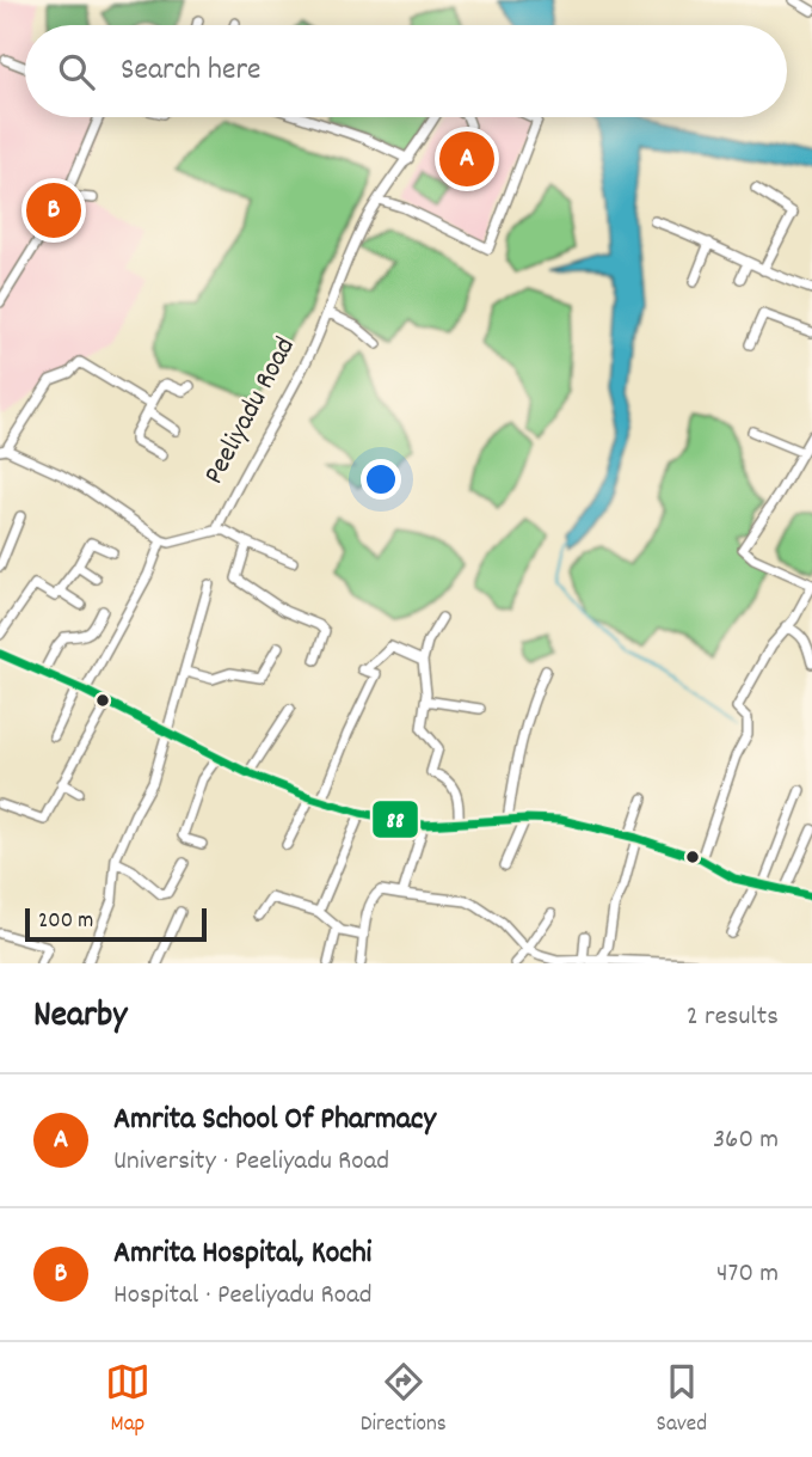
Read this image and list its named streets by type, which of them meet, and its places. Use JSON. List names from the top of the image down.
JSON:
{
  "streets": {
    "street": ["Peeliyadu Road"]
  },
  "lines": ["transit line 88"],
  "scale_bar": "200 m",
  "page": {
    "search": "Search here",
    "pins": ["A", "B"],
    "scale": "200 m",
    "heading": ["Nearby", "2 results"],
    "list": [
      {
        "mark": "A",
        "name": "Amrita School Of Pharmacy",
        "note": "University · Peeliyadu Road",
        "value": "360 m"
      },
      {
        "mark": "B",
        "name": "Amrita Hospital, Kochi",
        "note": "Hospital · Peeliyadu Road",
        "value": "470 m"
      }
    ],
    "nav": ["Map", "Directions", "Saved"]
  }
}
